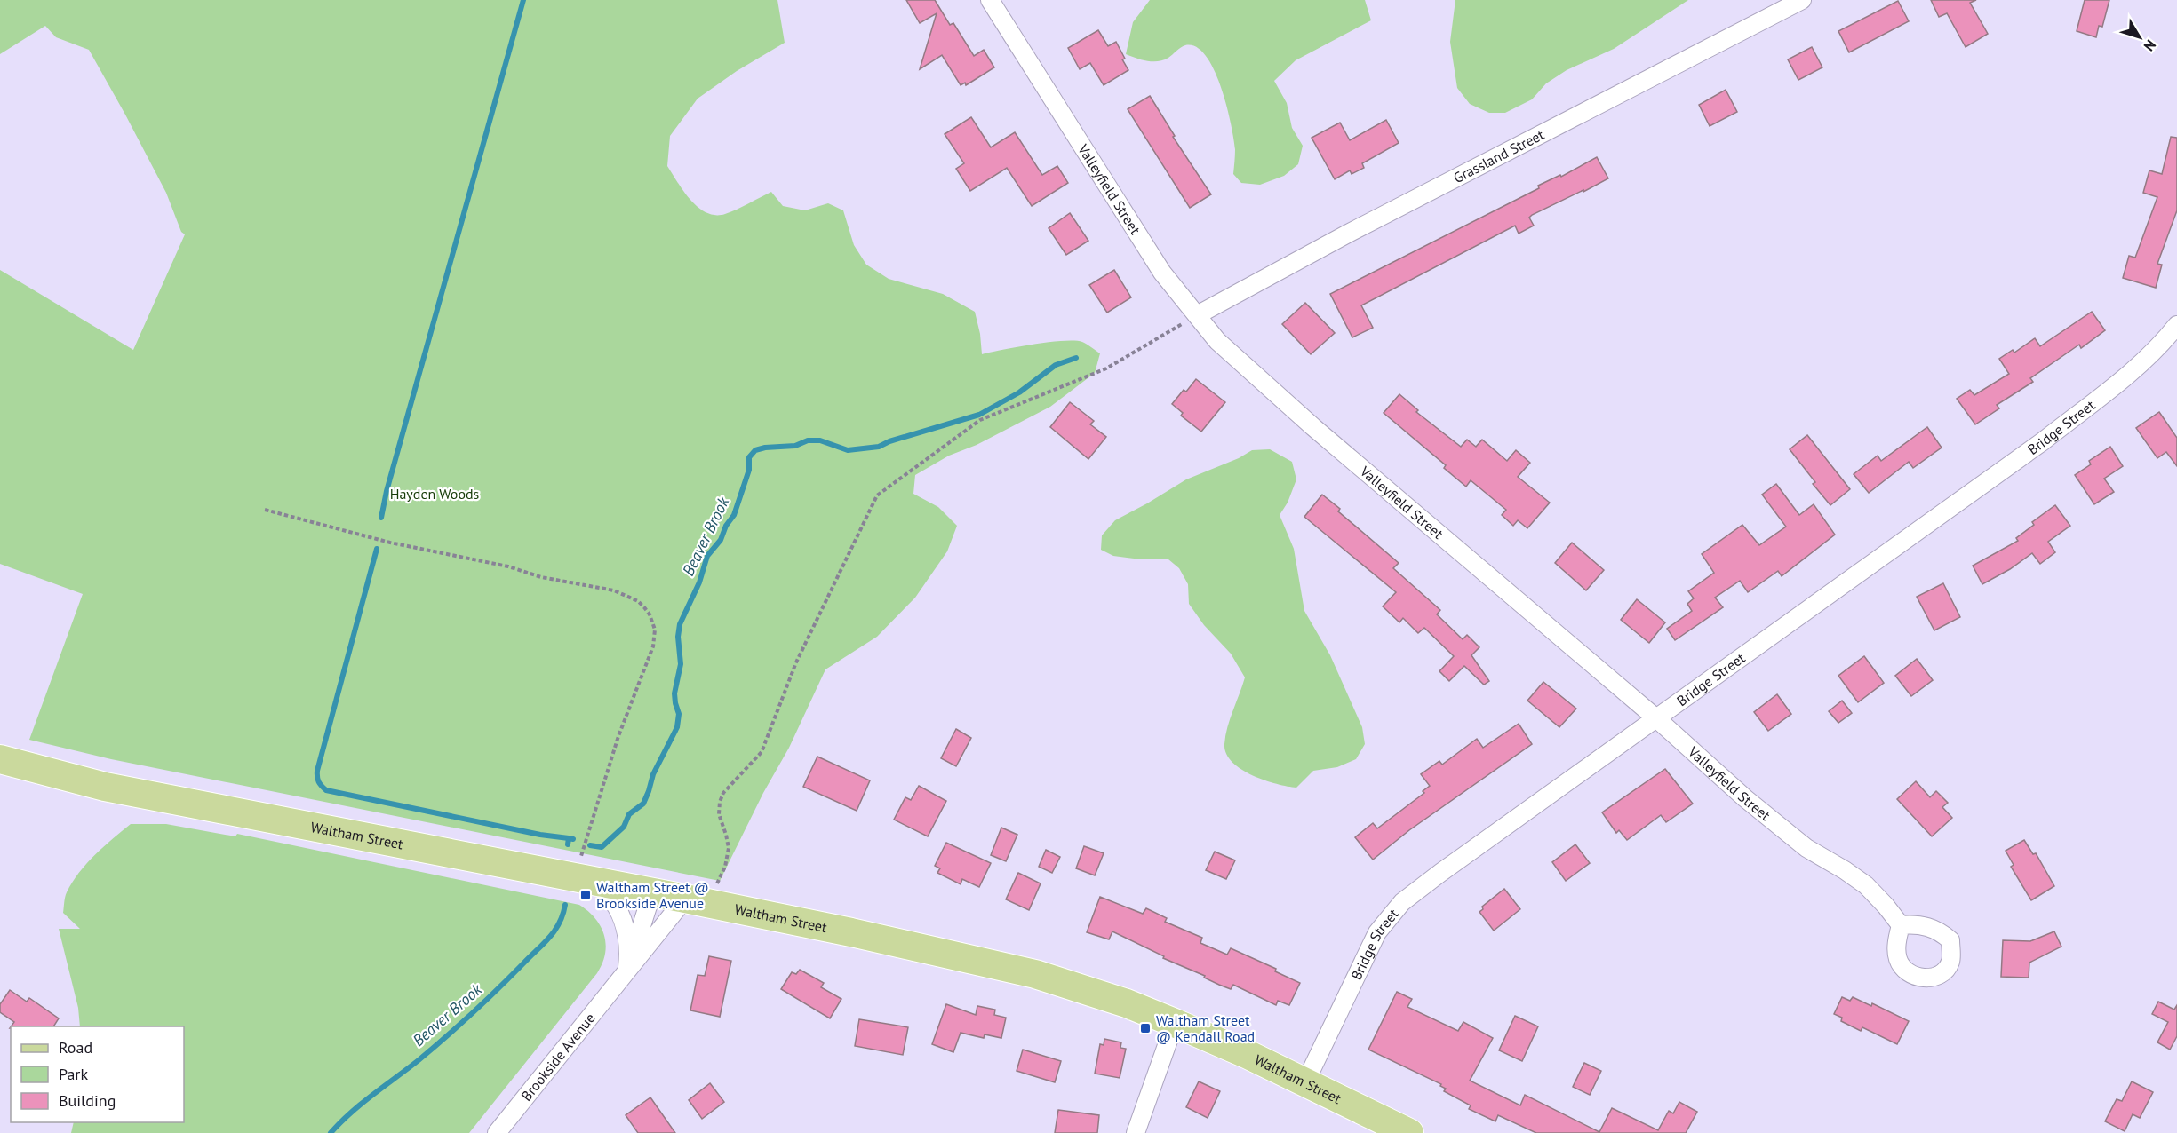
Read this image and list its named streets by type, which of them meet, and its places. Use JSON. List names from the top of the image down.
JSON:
{
  "streets": {
    "main road": ["Waltham Street"],
    "street": [
      "Grassland Street",
      "Valleyfield Street",
      "Bridge Street",
      "Brookside Avenue"
    ]
  },
  "crossings": [
    ["Grassland Street", "Valleyfield Street"],
    ["Valleyfield Street", "Bridge Street"],
    ["Bridge Street", "Waltham Street"],
    ["Waltham Street", "Brookside Avenue"]
  ],
  "water": ["Beaver Brook"],
  "parks": ["Hayden Woods"],
  "places": {
    "transit": ["Waltham Street @ Brookside Avenue", "Waltham Street @ Kendall Road"]
  },
  "legend": ["Road", "Park", "Building"],
  "north": "bottom right"
}
